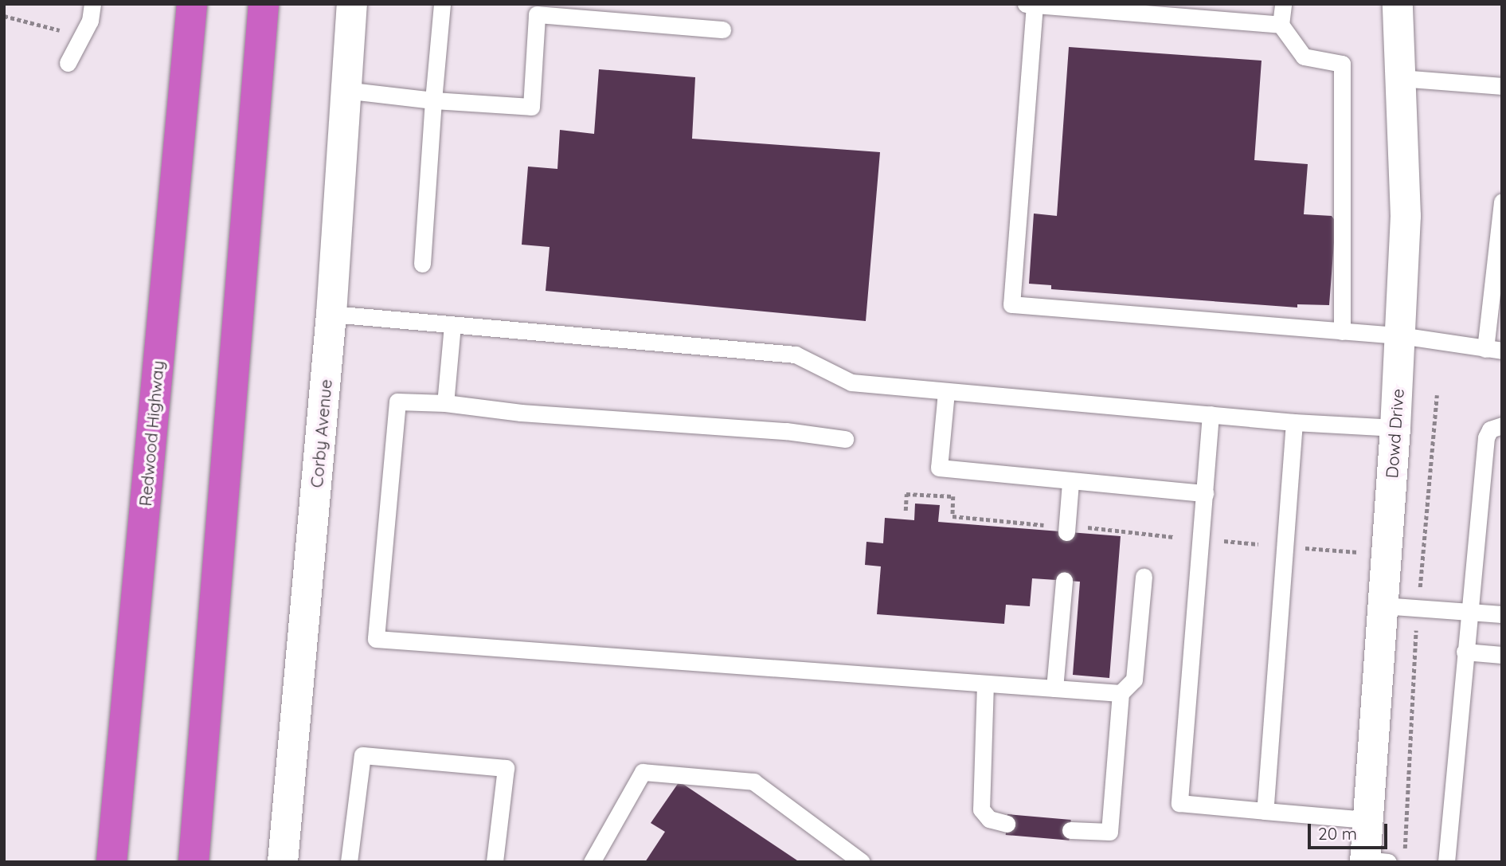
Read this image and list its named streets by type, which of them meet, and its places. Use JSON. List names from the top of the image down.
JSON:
{
  "streets": {
    "highway": ["Redwood Highway"],
    "street": ["Corby Avenue", "Dowd Drive"]
  },
  "scale_bar": "20 m"
}
